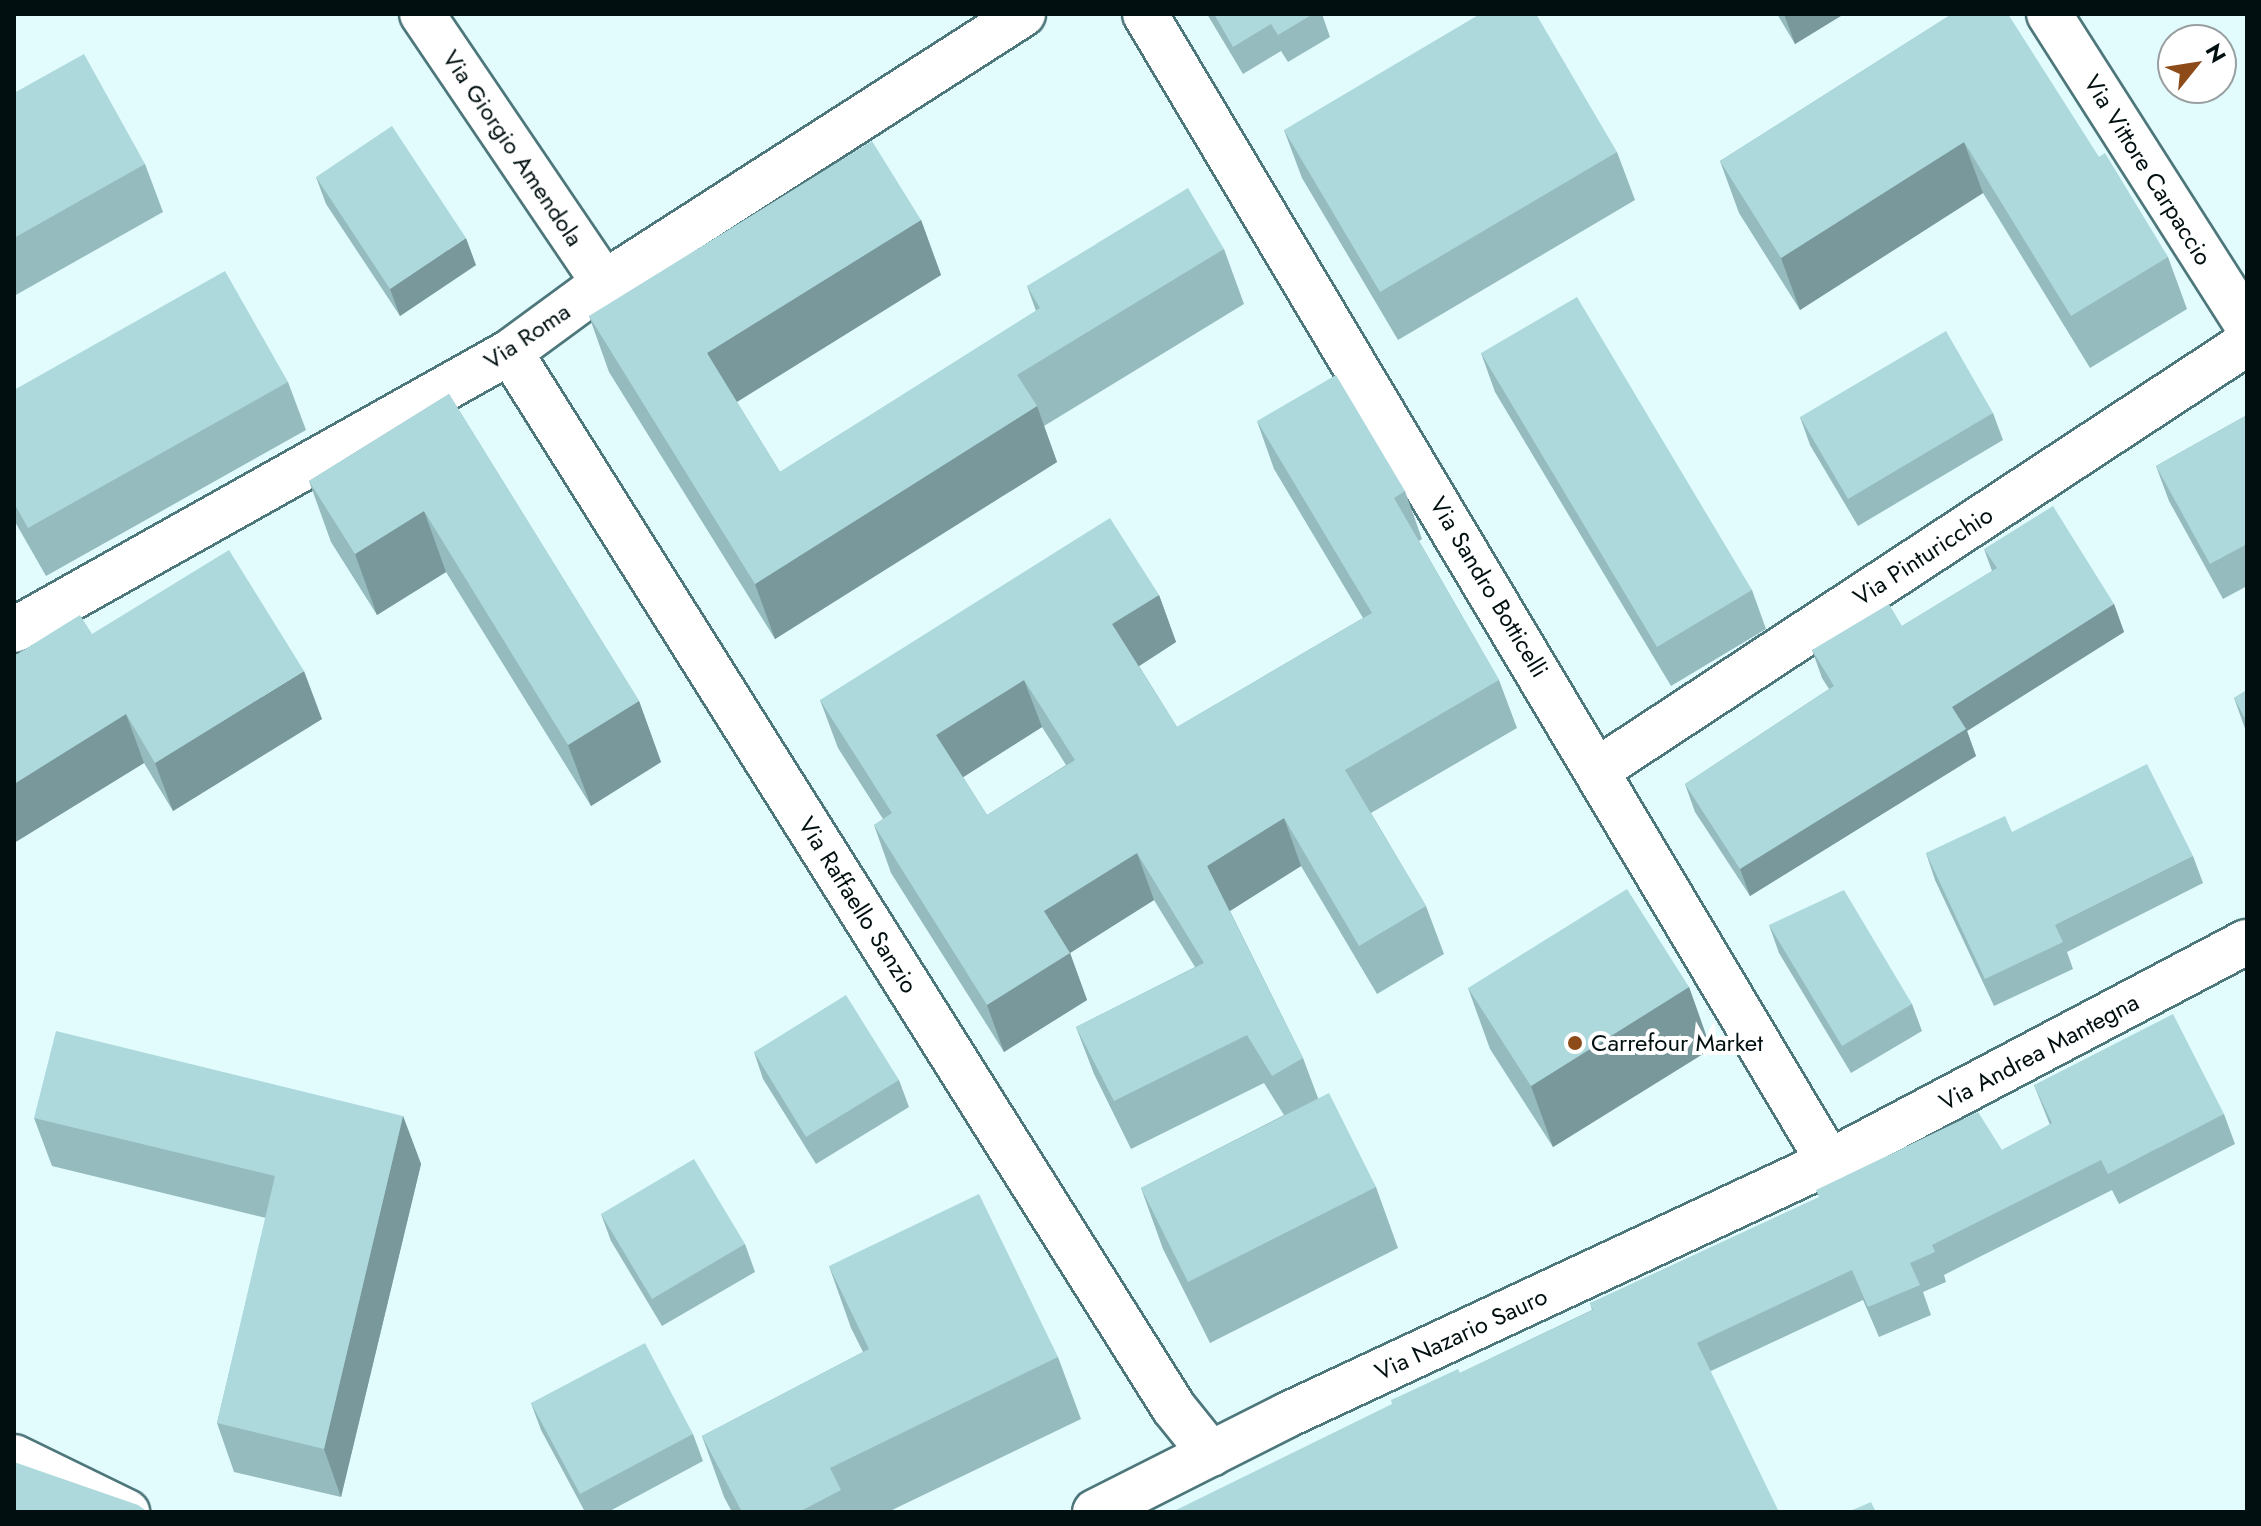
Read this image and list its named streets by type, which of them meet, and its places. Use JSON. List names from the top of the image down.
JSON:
{
  "streets": {
    "street": [
      "Via Giorgio Amendola",
      "Via Vittore Carpaccio",
      "Via Roma",
      "Via Pinturicchio",
      "Via Sandro Botticelli",
      "Via Raffaello Sanzio",
      "Via Andrea Mantegna",
      "Via Nazario Sauro"
    ]
  },
  "crossings": [
    ["Via Giorgio Amendola", "Via Roma"],
    ["Via Roma", "Via Raffaello Sanzio"],
    ["Via Pinturicchio", "Via Sandro Botticelli"],
    ["Via Sandro Botticelli", "Via Andrea Mantegna"],
    ["Via Sandro Botticelli", "Via Nazario Sauro"],
    ["Via Raffaello Sanzio", "Via Nazario Sauro"],
    ["Via Andrea Mantegna", "Via Nazario Sauro"]
  ],
  "places": ["Carrefour Market"],
  "north": "top right"
}
